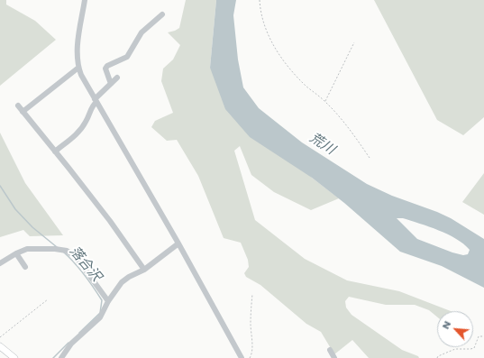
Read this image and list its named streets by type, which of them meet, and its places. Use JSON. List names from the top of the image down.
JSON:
{
  "water": ["荒川", "落合沢"],
  "north": "top left"
}
